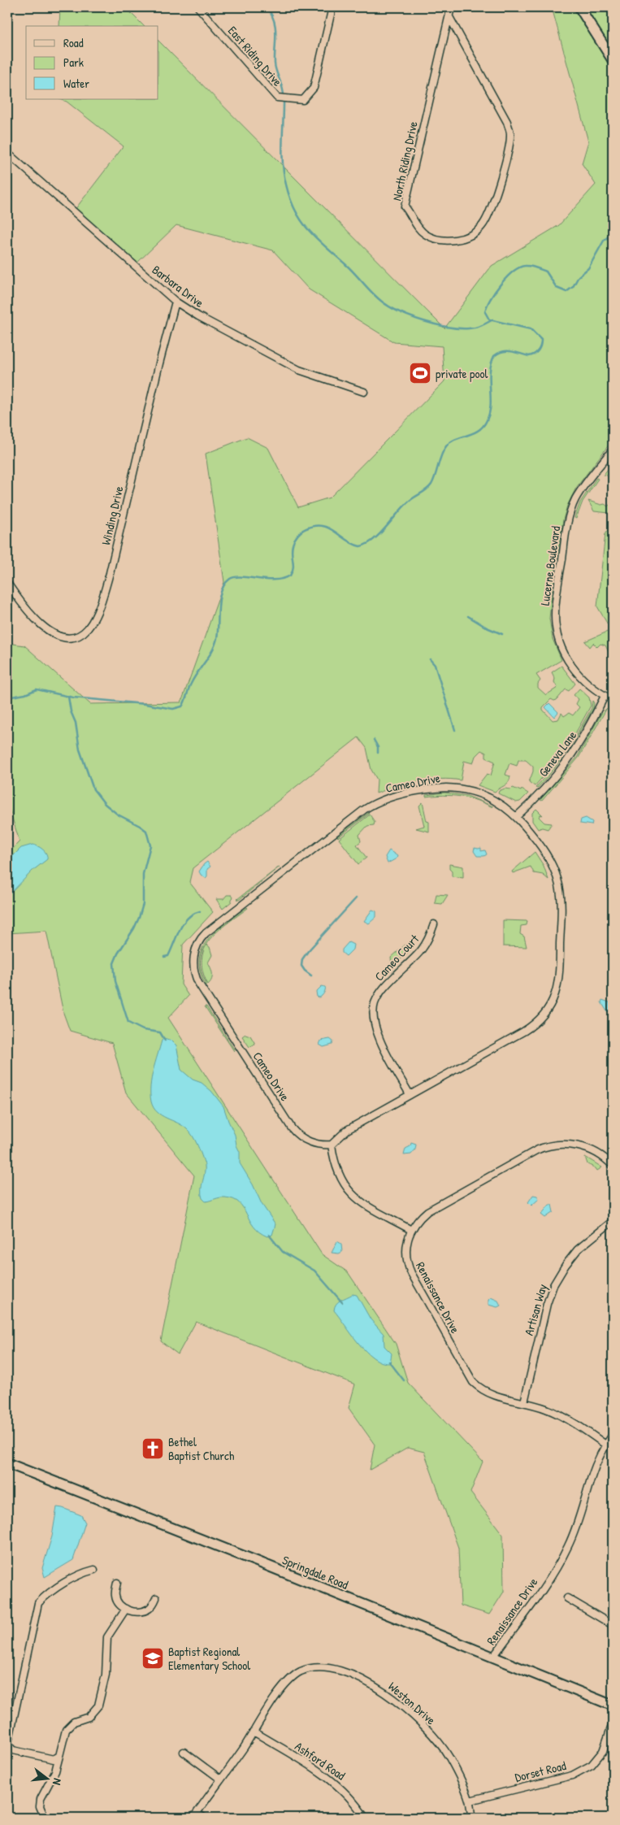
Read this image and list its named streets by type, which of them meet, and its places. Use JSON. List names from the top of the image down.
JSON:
{
  "streets": {
    "main road": ["Springdale Road"],
    "street": [
      "East Riding Drive",
      "North Riding Drive",
      "Barbara Drive",
      "Winding Drive",
      "Lucerne Boulevard",
      "Geneva Lane",
      "Cameo Drive",
      "Cameo Court",
      "Renaissance Drive",
      "Artisan Way",
      "Weston Drive",
      "Ashford Road",
      "Dorset Road"
    ]
  },
  "crossings": [
    ["Barbara Drive", "Winding Drive"],
    ["Lucerne Boulevard", "Geneva Lane"],
    ["Geneva Lane", "Cameo Drive"],
    ["Cameo Drive", "Cameo Court"],
    ["Renaissance Drive", "Artisan Way"],
    ["Renaissance Drive", "Springdale Road"],
    ["Weston Drive", "Ashford Road"],
    ["Weston Drive", "Dorset Road"]
  ],
  "places": {
    "sports": ["private pool"],
    "church": ["Bethel Baptist Church"],
    "school or university": ["Baptist Regional Elementary School"]
  },
  "legend": ["Road", "Park", "Water"],
  "north": "right"
}
